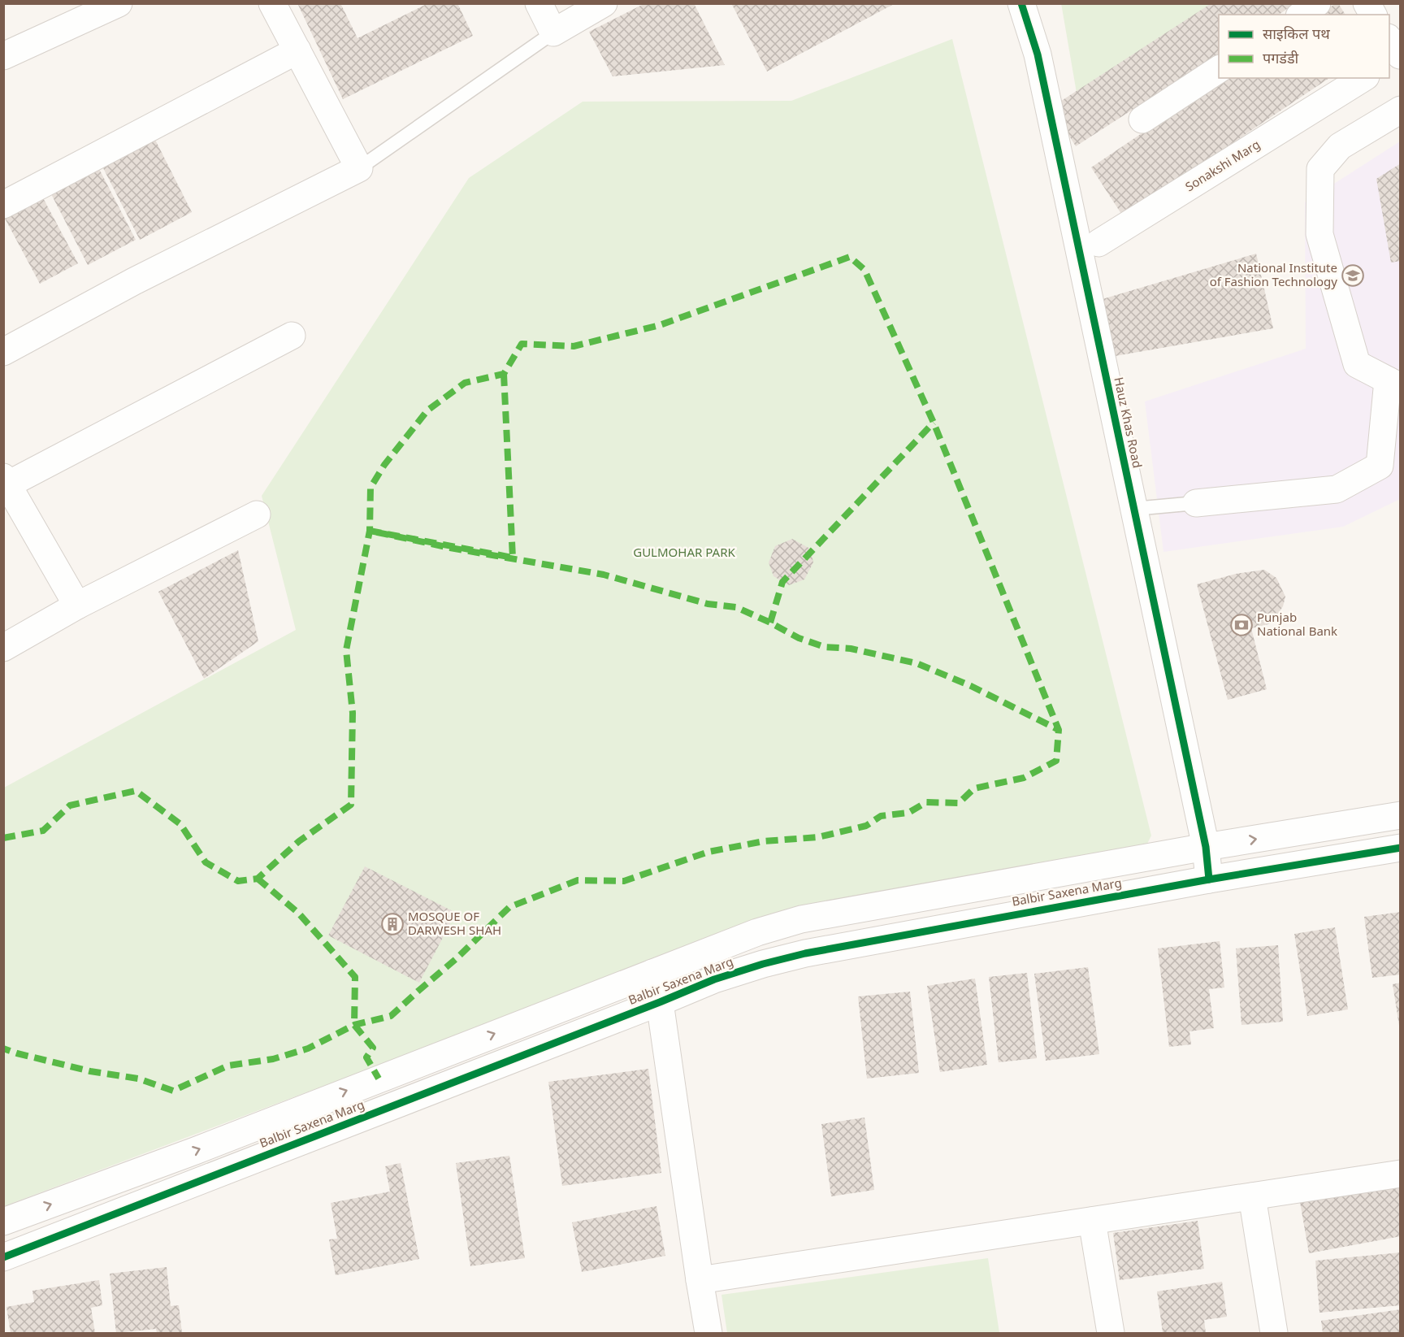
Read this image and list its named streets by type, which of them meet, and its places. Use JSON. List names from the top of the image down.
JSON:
{
  "streets": {
    "street": ["Sonakshi Marg", "Hauz Khas Road", "Balbir Saxena Marg"]
  },
  "crossings": [
    ["Sonakshi Marg", "Hauz Khas Road"],
    ["Hauz Khas Road", "Balbir Saxena Marg"]
  ],
  "parks": ["GULMOHAR PARK"],
  "places": {
    "school or university": ["National Institute of Fashion Technology"],
    "bank": ["Punjab National Bank"],
    "building": ["MOSQUE OF DARWESH SHAH"]
  },
  "legend": ["साइकिल पथ", "पगडंडी"]
}
